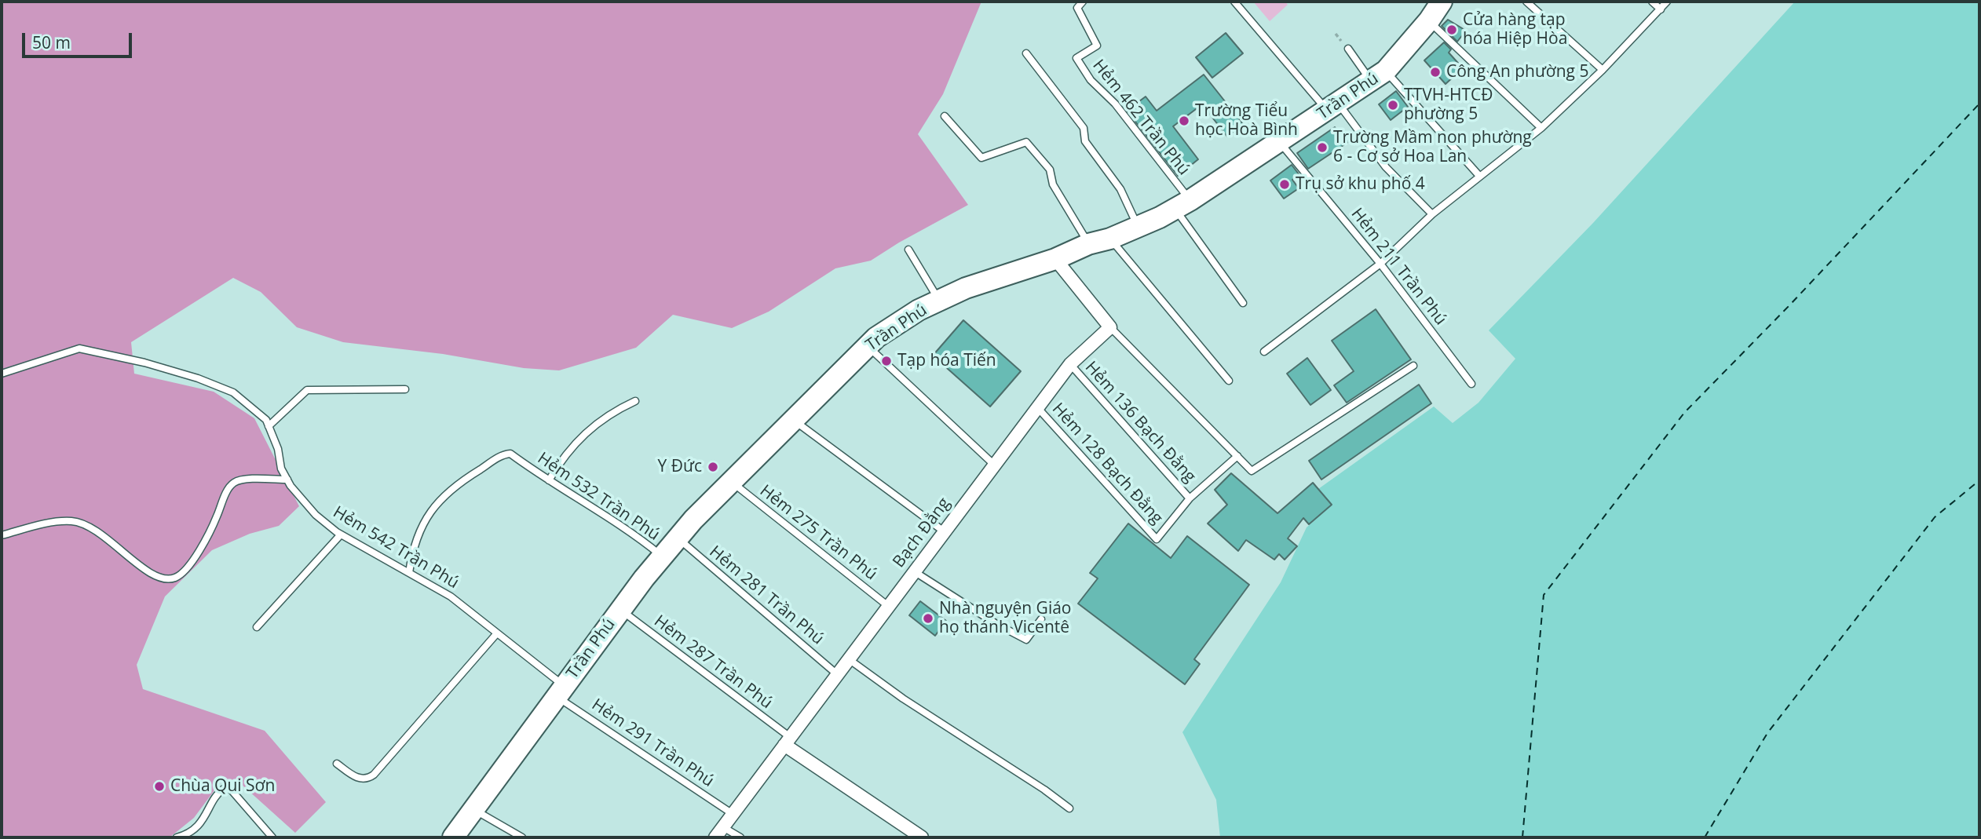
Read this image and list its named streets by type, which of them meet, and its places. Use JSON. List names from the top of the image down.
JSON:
{
  "streets": {
    "main road": ["Trần Phú"],
    "street": ["Bạch Đằng"],
    "lane": [
      "Hẻm 462 Trần Phú",
      "Hẻm 211 Trần Phú",
      "Hẻm 136 Bạch Đằng",
      "Hẻm 128 Bạch Đằng",
      "Hẻm 532 Trần Phú",
      "Hẻm 275 Trần Phú",
      "Hẻm 542 Trần Phú",
      "Hẻm 281 Trần Phú",
      "Hẻm 287 Trần Phú",
      "Hẻm 291 Trần Phú"
    ]
  },
  "crossings": [
    ["Trần Phú", "Hẻm 462 Trần Phú"],
    ["Trần Phú", "Hẻm 211 Trần Phú"],
    ["Trần Phú", "Hẻm 532 Trần Phú"],
    ["Trần Phú", "Hẻm 275 Trần Phú"],
    ["Trần Phú", "Hẻm 542 Trần Phú"],
    ["Trần Phú", "Hẻm 281 Trần Phú"],
    ["Trần Phú", "Hẻm 287 Trần Phú"],
    ["Trần Phú", "Hẻm 291 Trần Phú"],
    ["Hẻm 136 Bạch Đằng", "Hẻm 128 Bạch Đằng"],
    ["Hẻm 136 Bạch Đằng", "Bạch Đằng"],
    ["Hẻm 128 Bạch Đằng", "Bạch Đằng"],
    ["Hẻm 532 Trần Phú", "Hẻm 542 Trần Phú"],
    ["Hẻm 275 Trần Phú", "Bạch Đằng"],
    ["Bạch Đằng", "Hẻm 281 Trần Phú"],
    ["Bạch Đằng", "Hẻm 287 Trần Phú"],
    ["Bạch Đằng", "Hẻm 291 Trần Phú"],
    ["Hẻm 542 Trần Phú", "Hẻm 291 Trần Phú"]
  ],
  "places": [
    "Cửa hàng tạp hóa Hiệp Hòa",
    "Công An phường 5",
    "TTVH-HTCĐ phường 5",
    "Trường Tiểu học Hoà Bình",
    "Trường Mầm non phường 6 - Cơ sở Hoa Lan",
    "Trụ sở khu phố 4",
    "Tạp hóa Tiến",
    "Y Đức",
    "Nhà nguyện Giáo họ thánh Vicentê",
    "Chùa Qui Sơn"
  ],
  "scale_bar": "50 m"
}
